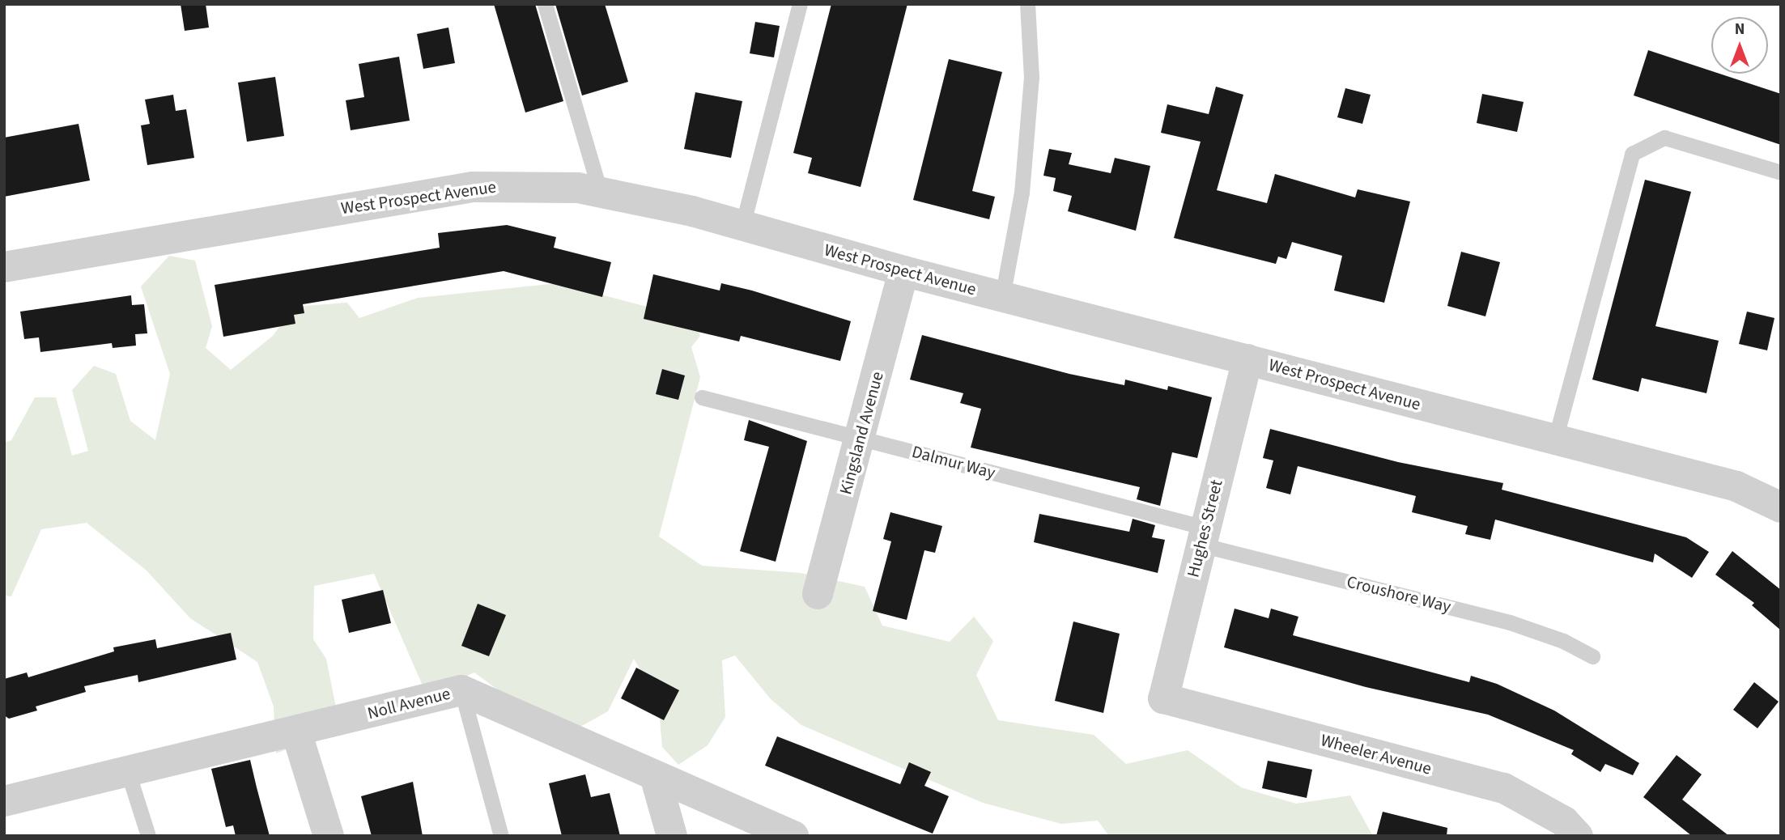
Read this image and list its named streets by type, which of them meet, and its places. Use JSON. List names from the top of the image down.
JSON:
{
  "streets": {
    "street": [
      "West Prospect Avenue",
      "Kingsland Avenue",
      "Hughes Street",
      "Noll Avenue",
      "Wheeler Avenue"
    ],
    "lane": ["Dalmur Way", "Croushore Way"]
  },
  "crossings": [
    ["West Prospect Avenue", "Kingsland Avenue"],
    ["West Prospect Avenue", "Hughes Street"],
    ["Kingsland Avenue", "Dalmur Way"],
    ["Dalmur Way", "Hughes Street"],
    ["Dalmur Way", "Croushore Way"],
    ["Hughes Street", "Croushore Way"],
    ["Hughes Street", "Wheeler Avenue"]
  ],
  "north": "top"
}
